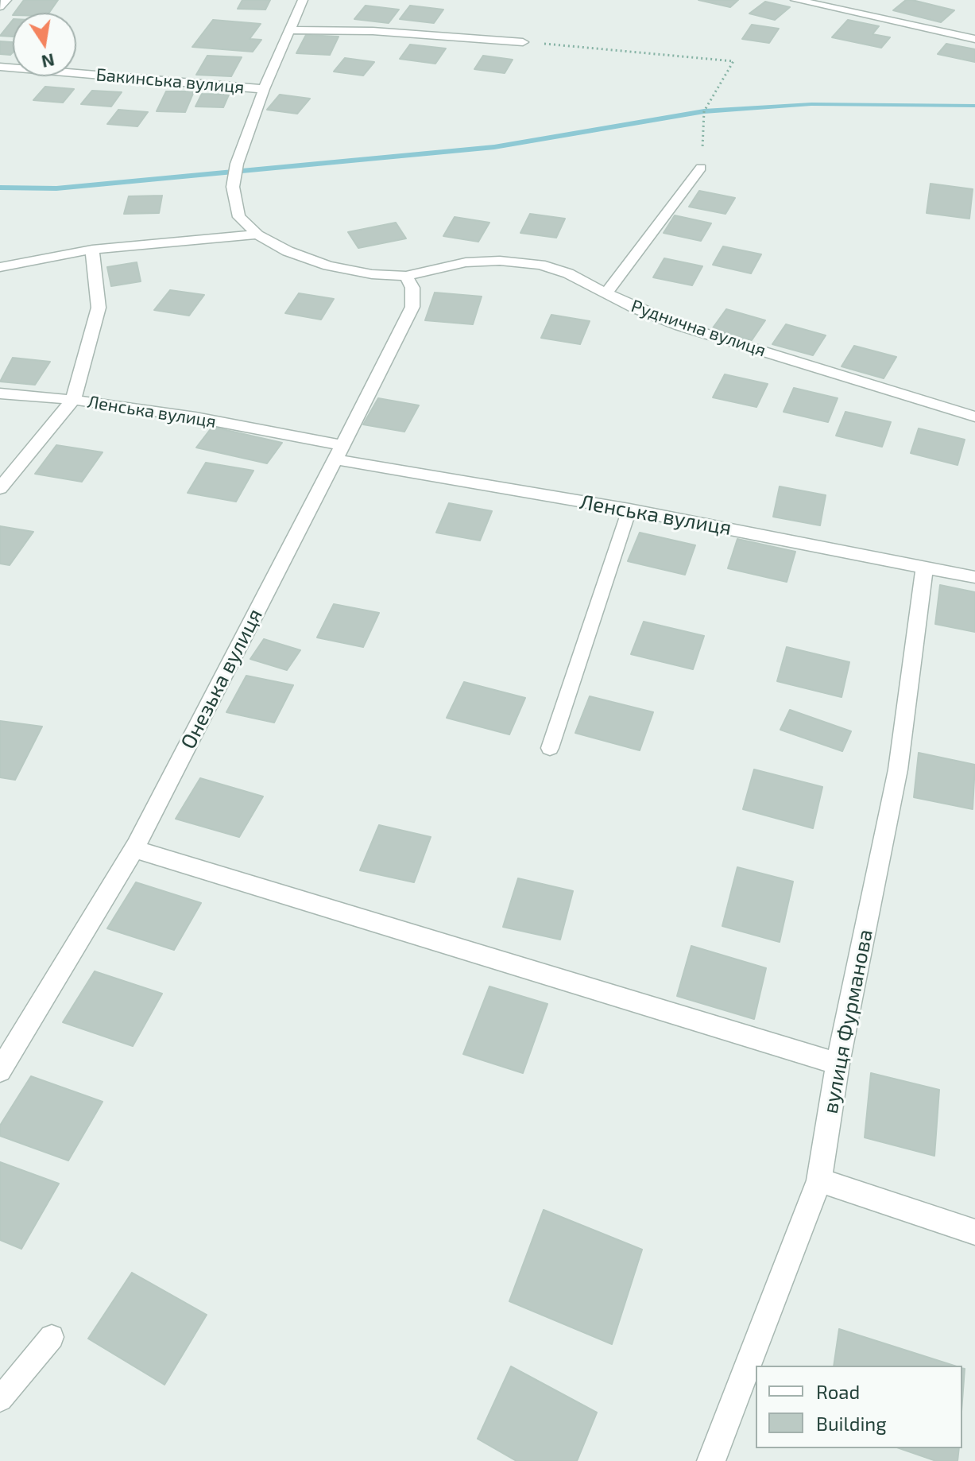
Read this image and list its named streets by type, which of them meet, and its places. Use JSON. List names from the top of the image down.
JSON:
{
  "streets": {
    "street": [
      "Бакинська вулиця",
      "Руднична вулиця",
      "Ленська вулиця",
      "Онезька вулиця",
      "вулиця Фурманова"
    ]
  },
  "crossings": [
    ["Бакинська вулиця", "Руднична вулиця"],
    ["Руднична вулиця", "Онезька вулиця"],
    ["Ленська вулиця", "Онезька вулиця"],
    ["Ленська вулиця", "вулиця Фурманова"]
  ],
  "legend": ["Road", "Building"],
  "north": "bottom"
}
